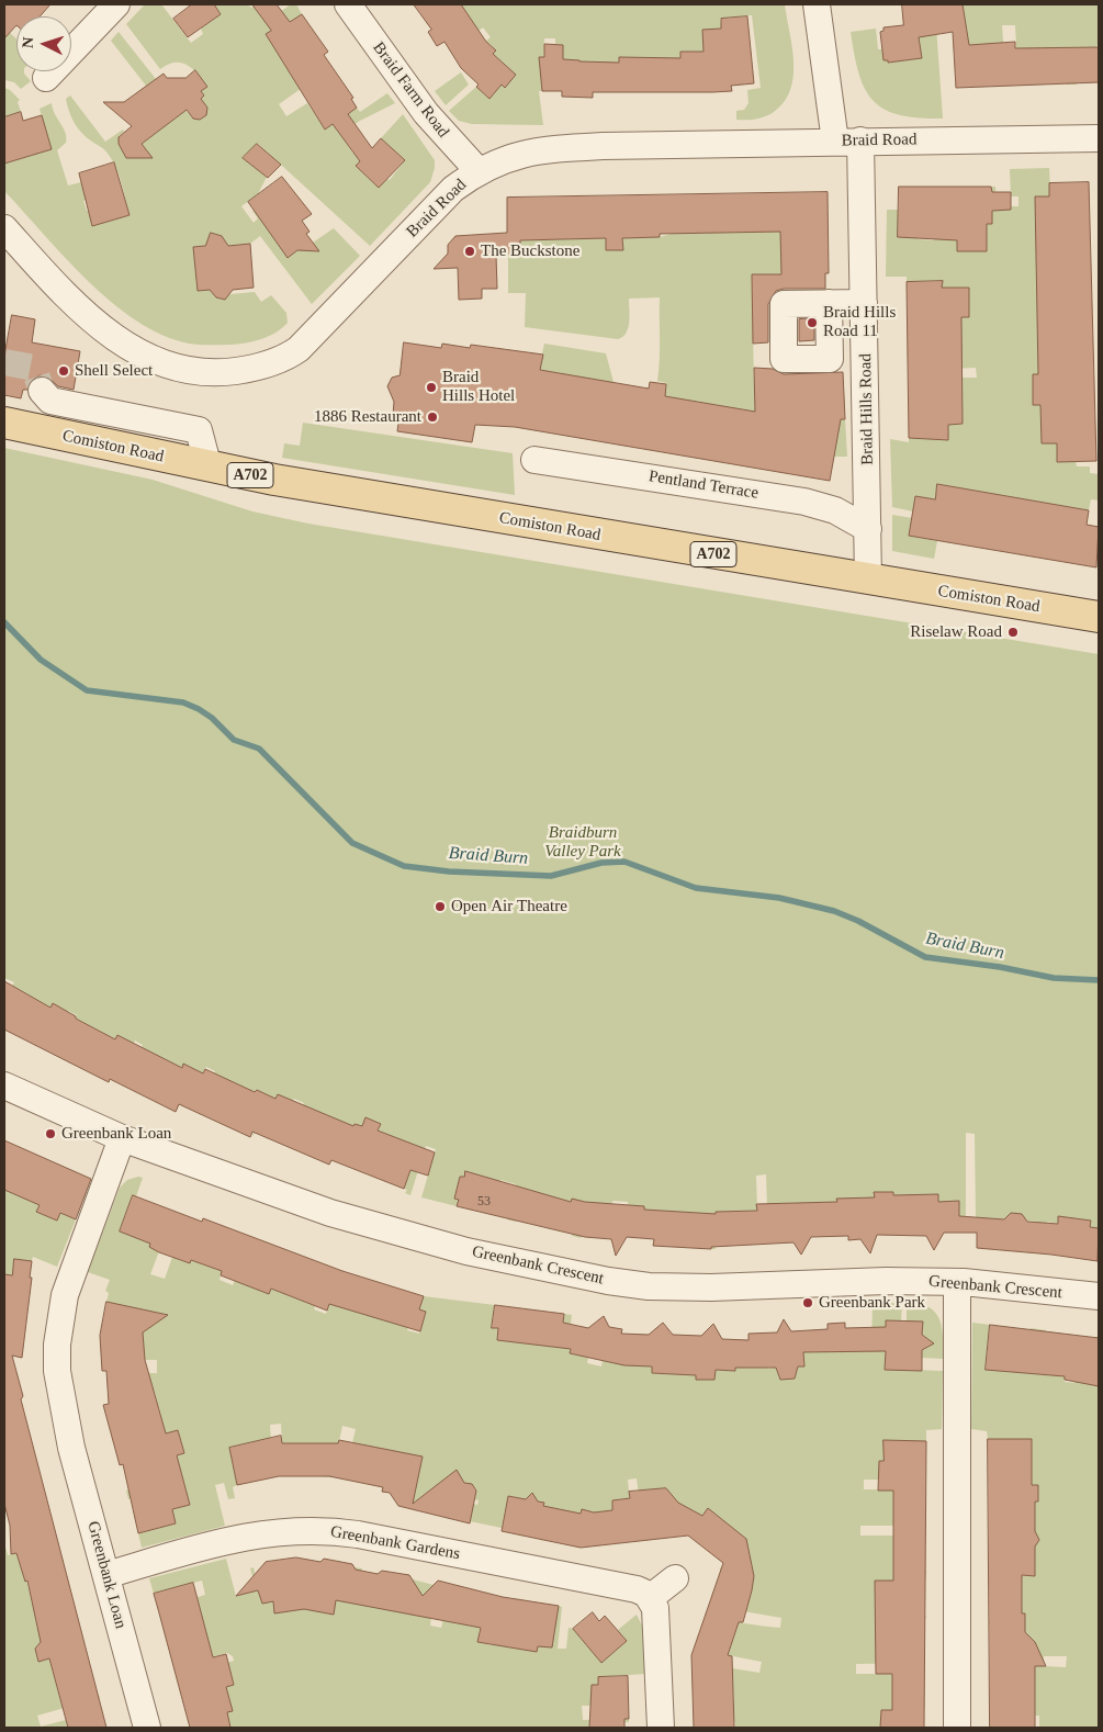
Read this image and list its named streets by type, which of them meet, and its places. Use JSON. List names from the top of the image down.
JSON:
{
  "streets": {
    "main road": ["Comiston Road", "A702"],
    "street": [
      "Braid Farm Road",
      "Braid Road",
      "Braid Hills Road",
      "Pentland Terrace",
      "Greenbank Crescent",
      "Greenbank Gardens",
      "Greenbank Loan"
    ]
  },
  "crossings": [
    ["Braid Farm Road", "Braid Road"],
    ["Braid Road", "Braid Hills Road"],
    ["Braid Hills Road", "Comiston Road"],
    ["Braid Hills Road", "Pentland Terrace"],
    ["Greenbank Crescent", "Greenbank Loan"],
    ["Greenbank Gardens", "Greenbank Loan"]
  ],
  "water": ["Braid Burn"],
  "parks": ["Braidburn Valley Park"],
  "places": [
    "The Buckstone",
    "Braid Hills Road 11",
    "Shell Select",
    "Braid Hills Hotel",
    "1886 Restaurant",
    "Riselaw Road",
    "Open Air Theatre",
    "Greenbank Loan",
    "Greenbank Park"
  ],
  "house_numbers": ["53"],
  "north": "left"
}
